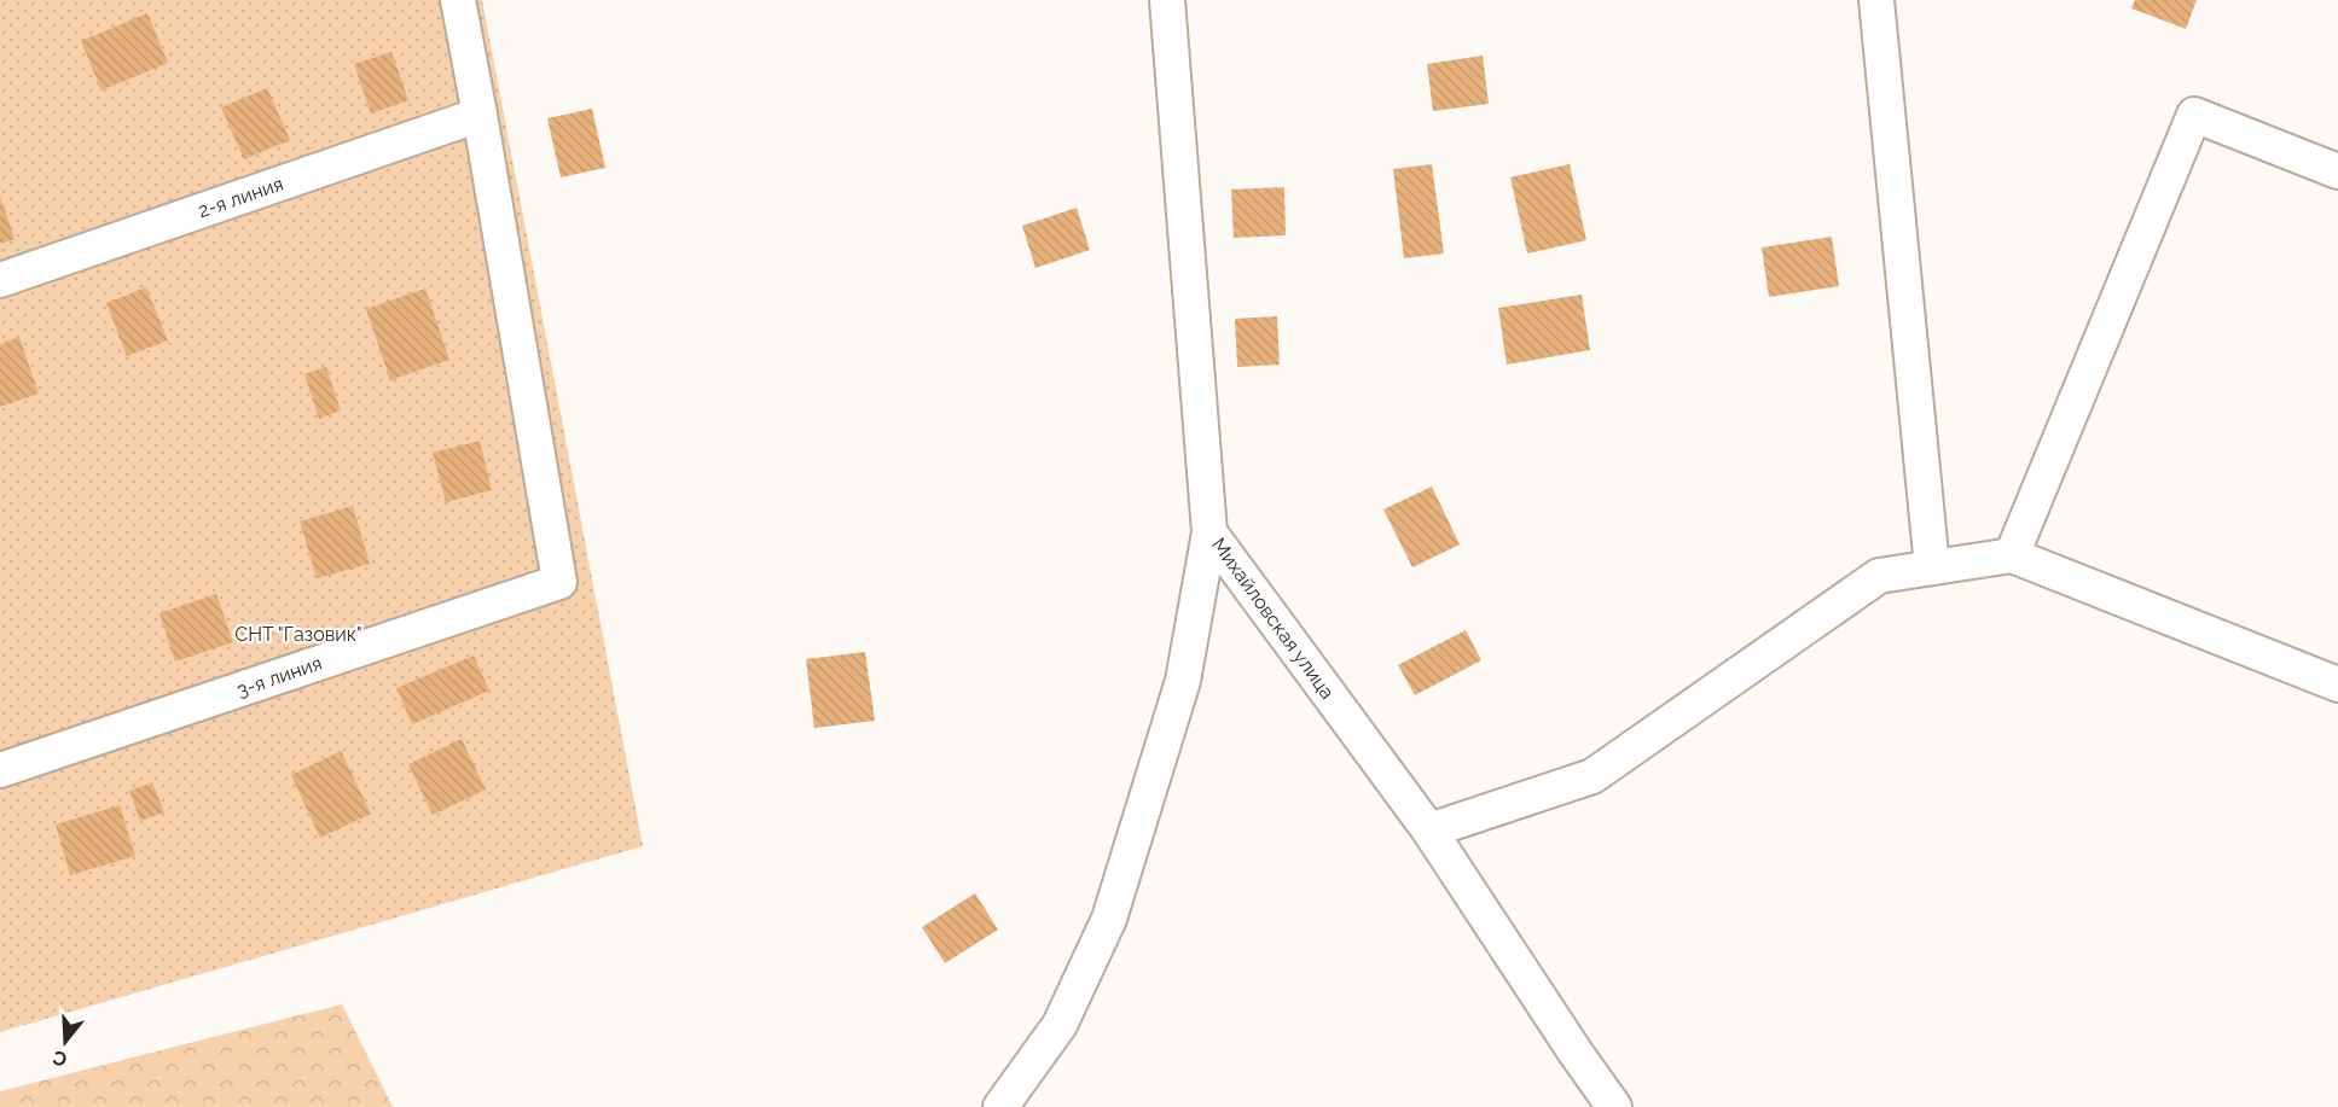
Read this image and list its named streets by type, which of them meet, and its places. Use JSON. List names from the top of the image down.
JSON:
{
  "streets": {
    "street": ["2-я линия", "Михайловская улица", "3-я линия"]
  },
  "crossings": [
    ["2-я линия", "3-я линия"]
  ],
  "parks": ["СНТ \"Газовик\""],
  "north": "bottom"
}
